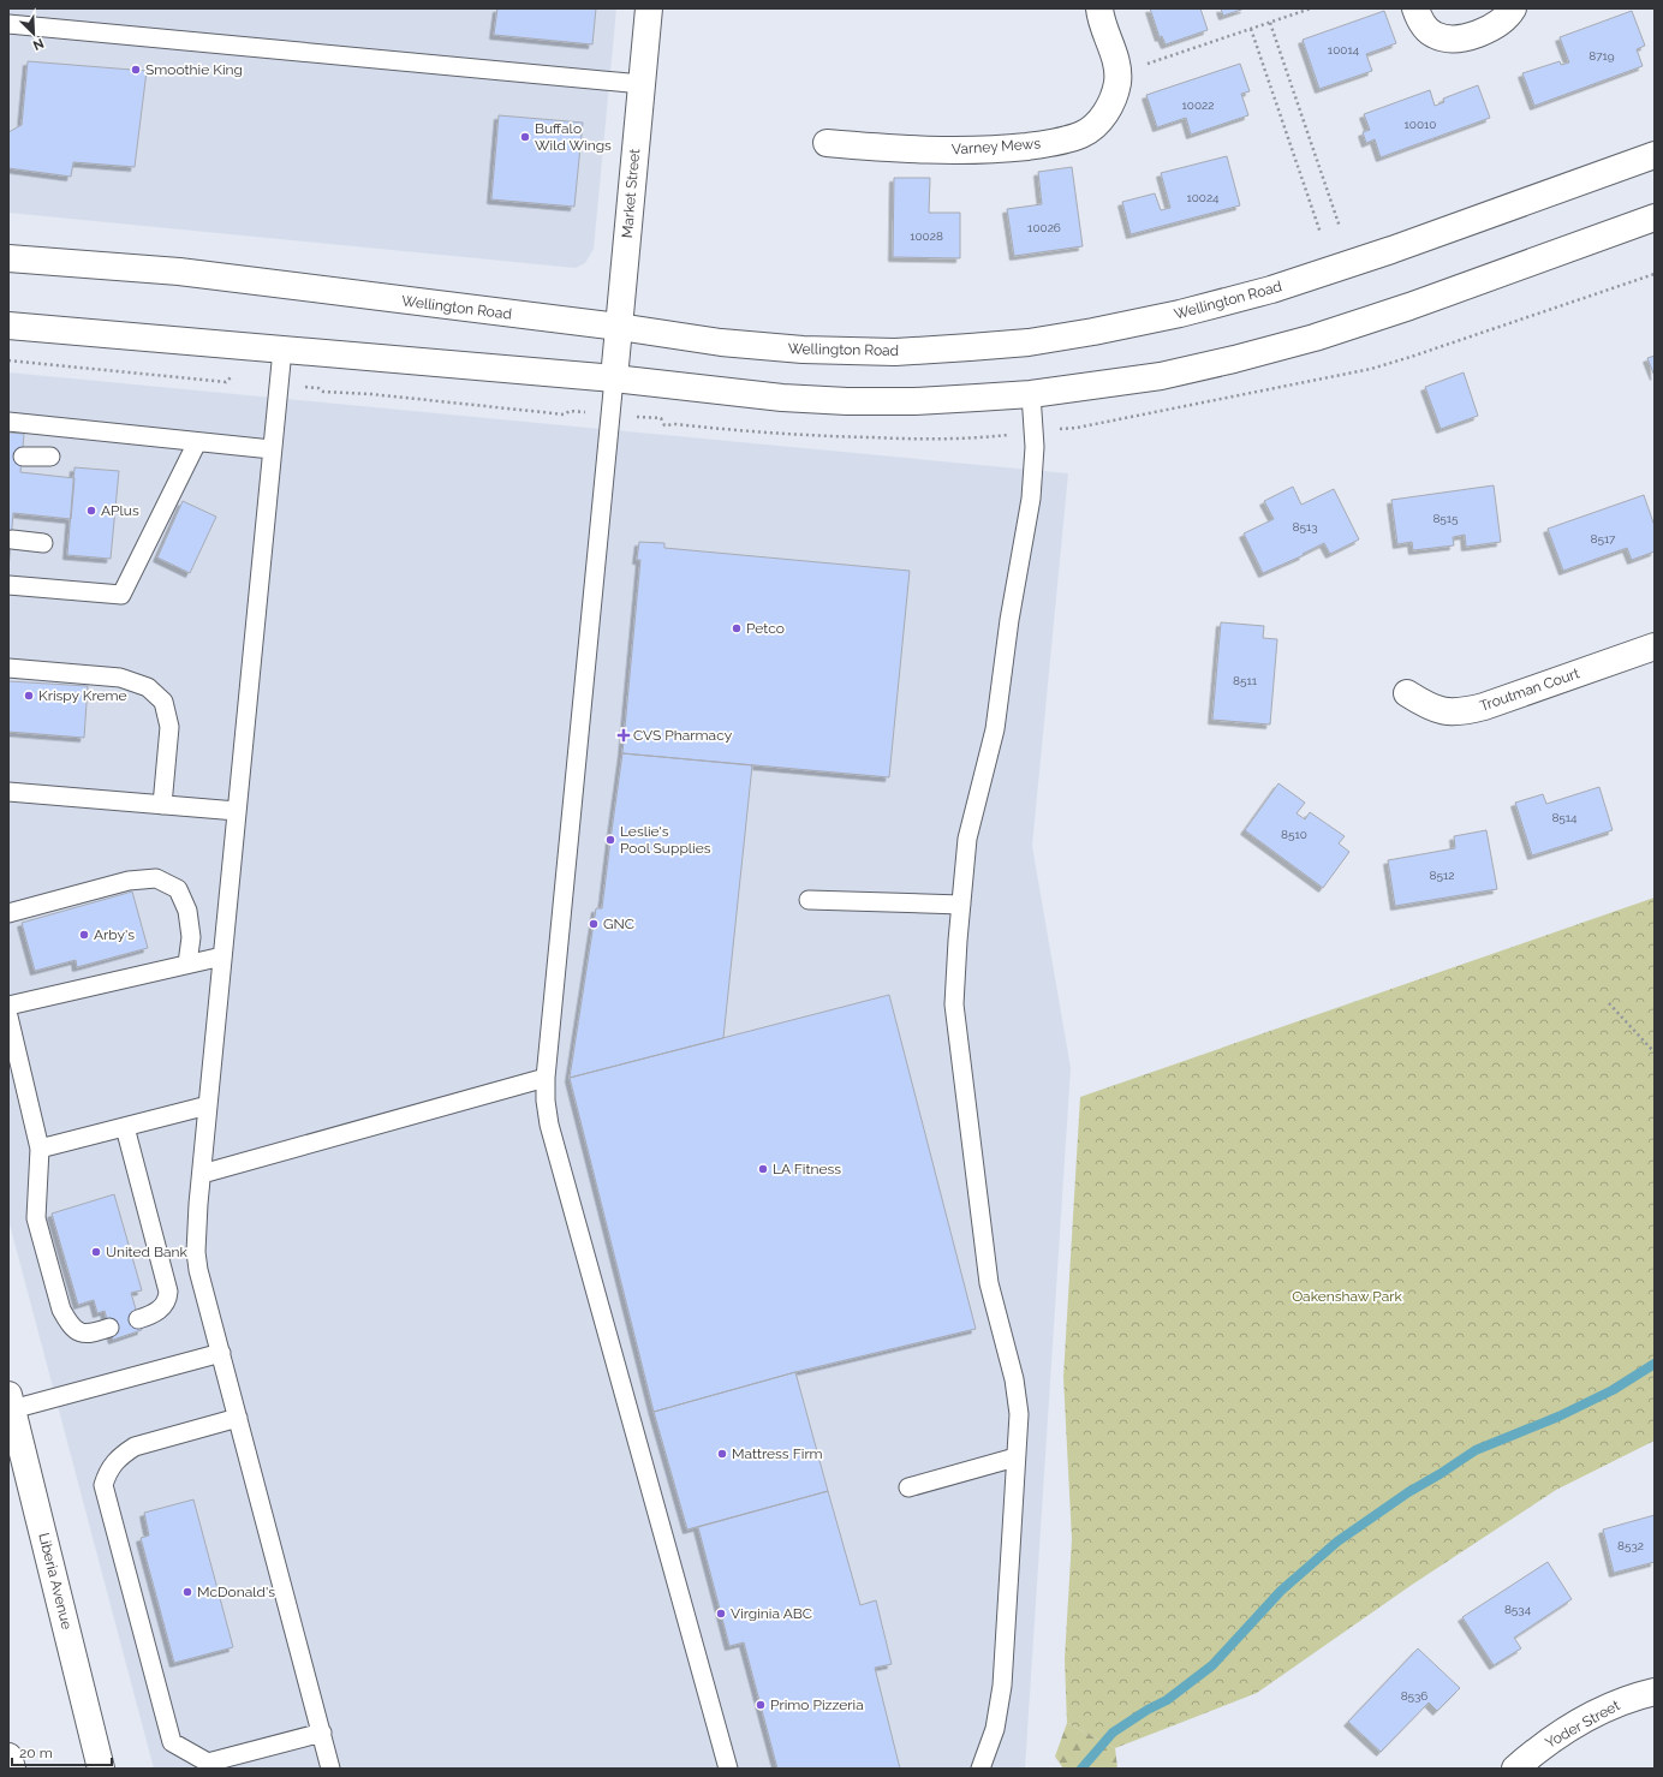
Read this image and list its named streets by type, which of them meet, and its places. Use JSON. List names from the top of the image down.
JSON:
{
  "streets": {
    "main road": [
      "Varney Mews",
      "Market Street",
      "Wellington Road",
      "Troutman Court",
      "Liberia Avenue",
      "Yoder Street"
    ]
  },
  "crossings": [
    ["Market Street", "Wellington Road"]
  ],
  "parks": ["Oakenshaw Park"],
  "places": {
    "other": [
      "Smoothie King",
      "Buffalo Wild Wings",
      "APlus",
      "Petco",
      "Krispy Kreme",
      "Leslie's Pool Supplies",
      "GNC",
      "Arby's",
      "LA Fitness",
      "United Bank",
      "Mattress Firm",
      "McDonald's",
      "Virginia ABC",
      "Primo Pizzeria"
    ],
    "health": ["CVS Pharmacy"]
  },
  "house_numbers": [
    "10014",
    "8719",
    "10022",
    "10010",
    "10024",
    "10026",
    "10028",
    "8515",
    "8513",
    "8517",
    "8511",
    "8514",
    "8510",
    "8512",
    "8532",
    "8534",
    "8536"
  ],
  "scale_bar": "20 m",
  "north": "bottom right"
}
